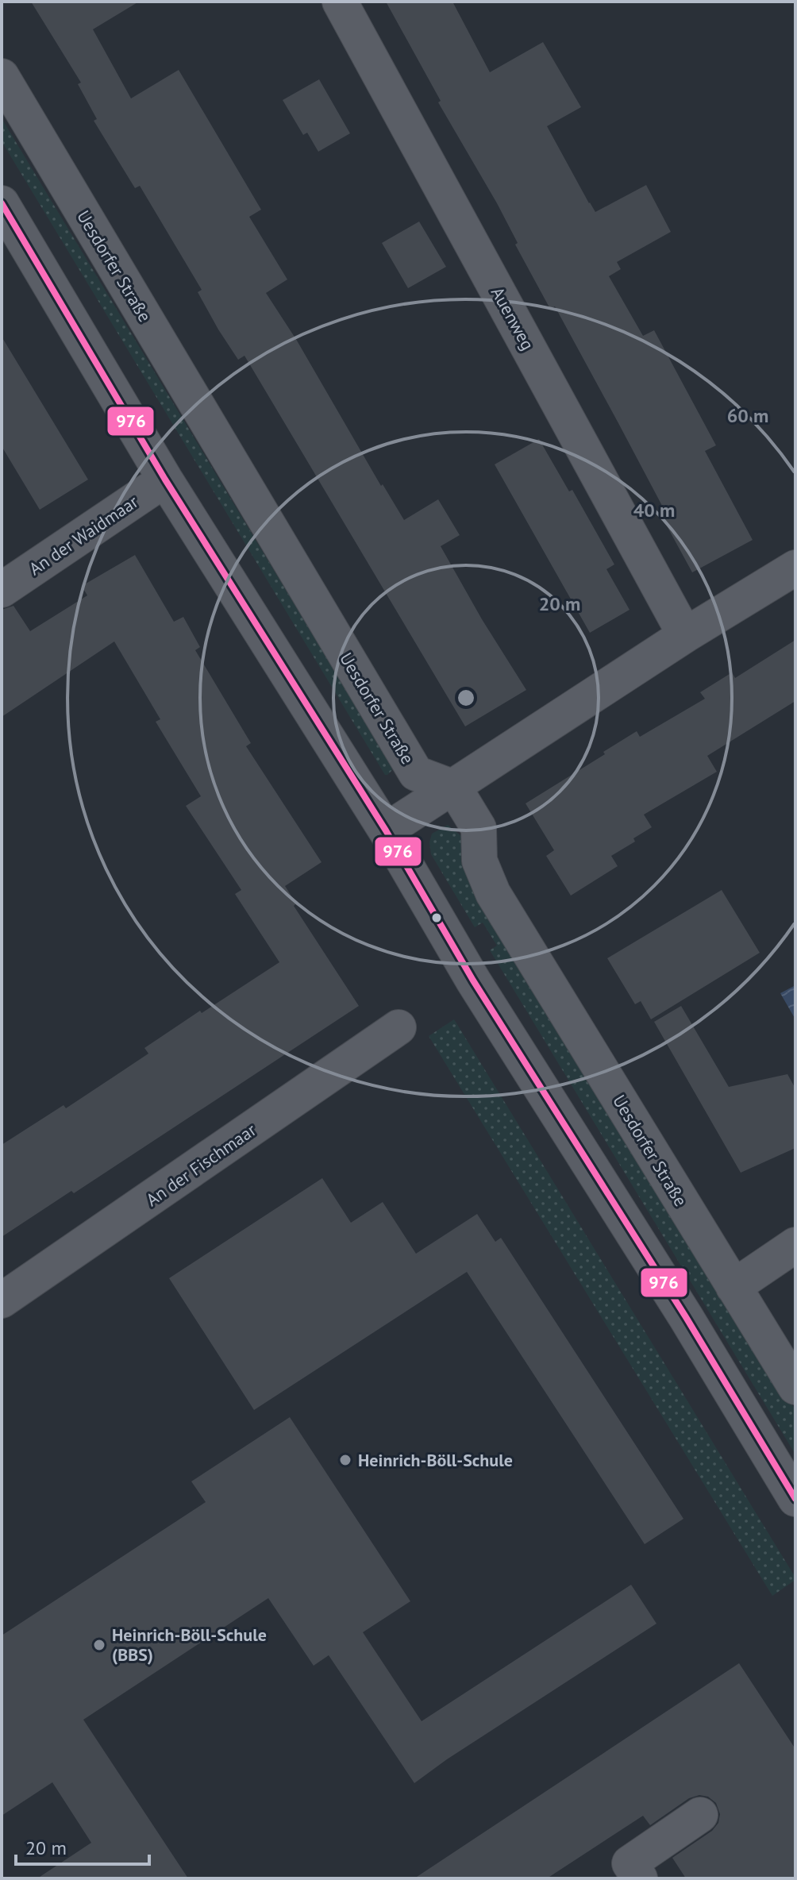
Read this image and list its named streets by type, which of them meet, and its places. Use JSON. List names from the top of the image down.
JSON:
{
  "streets": {
    "street": [
      "Uesdorfer Straße",
      "Auenweg",
      "An der Waidmaar",
      "An der Fischmaar"
    ]
  },
  "places": ["Heinrich-Böll-Schule", "Heinrich-Böll-Schule (BBS)"],
  "lines": ["transit line 976"],
  "scale_bar": "20 m",
  "rings": ["60 m", "40 m", "20 m"]
}
